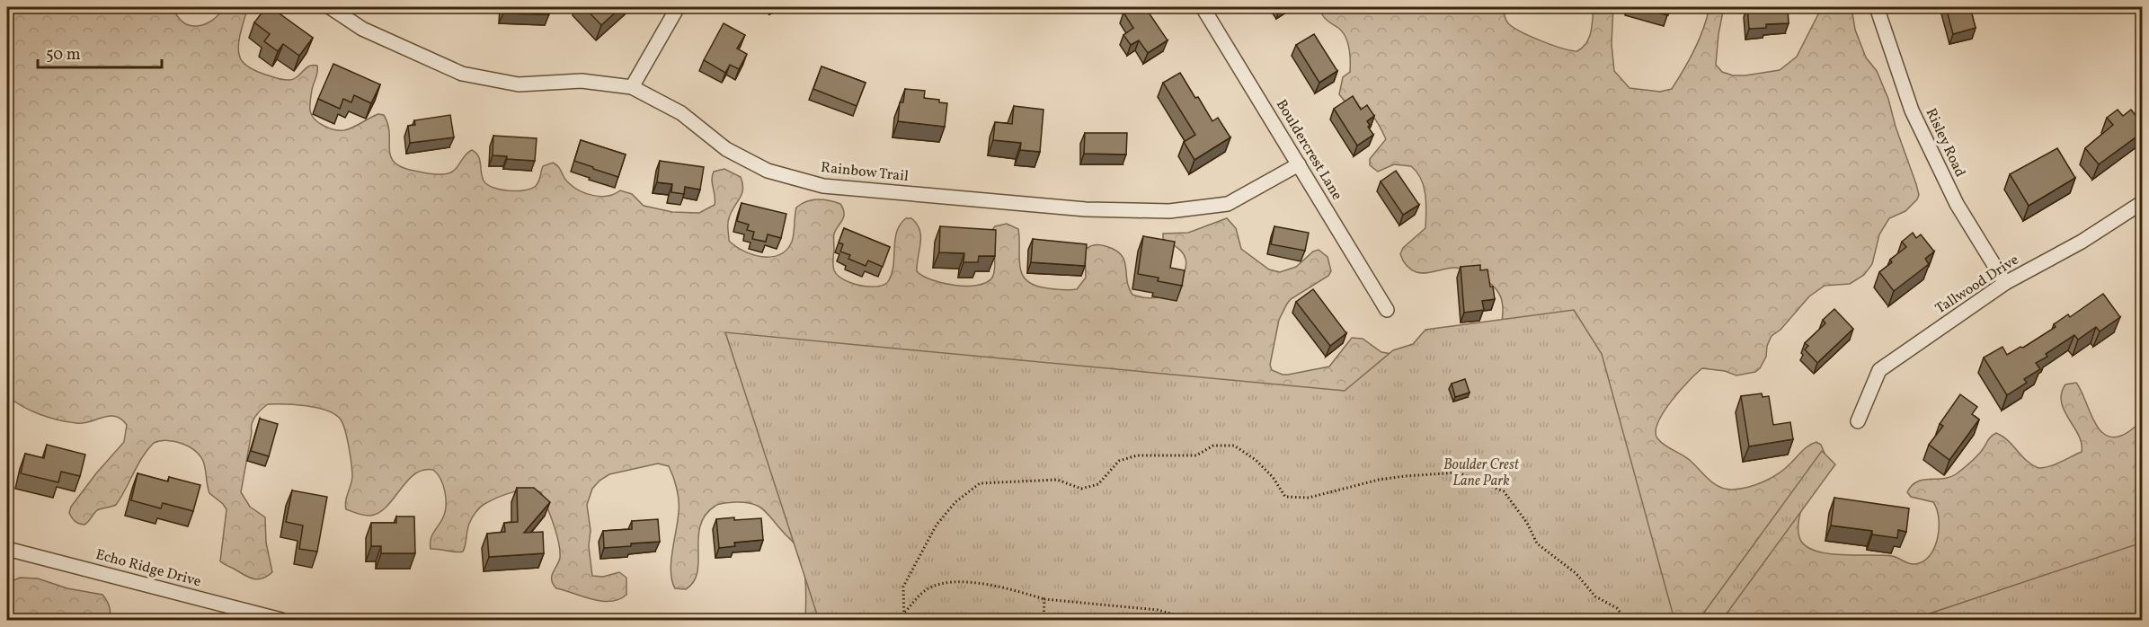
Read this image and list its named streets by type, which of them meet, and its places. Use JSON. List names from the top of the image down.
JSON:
{
  "streets": {
    "street": [
      "Risley Road",
      "Bouldercrest Lane",
      "Rainbow Trail",
      "Tallwood Drive",
      "Echo Ridge Drive"
    ]
  },
  "crossings": [
    ["Risley Road", "Tallwood Drive"],
    ["Bouldercrest Lane", "Rainbow Trail"]
  ],
  "parks": ["Boulder Crest Lane Park"],
  "scale_bar": "50 m"
}
